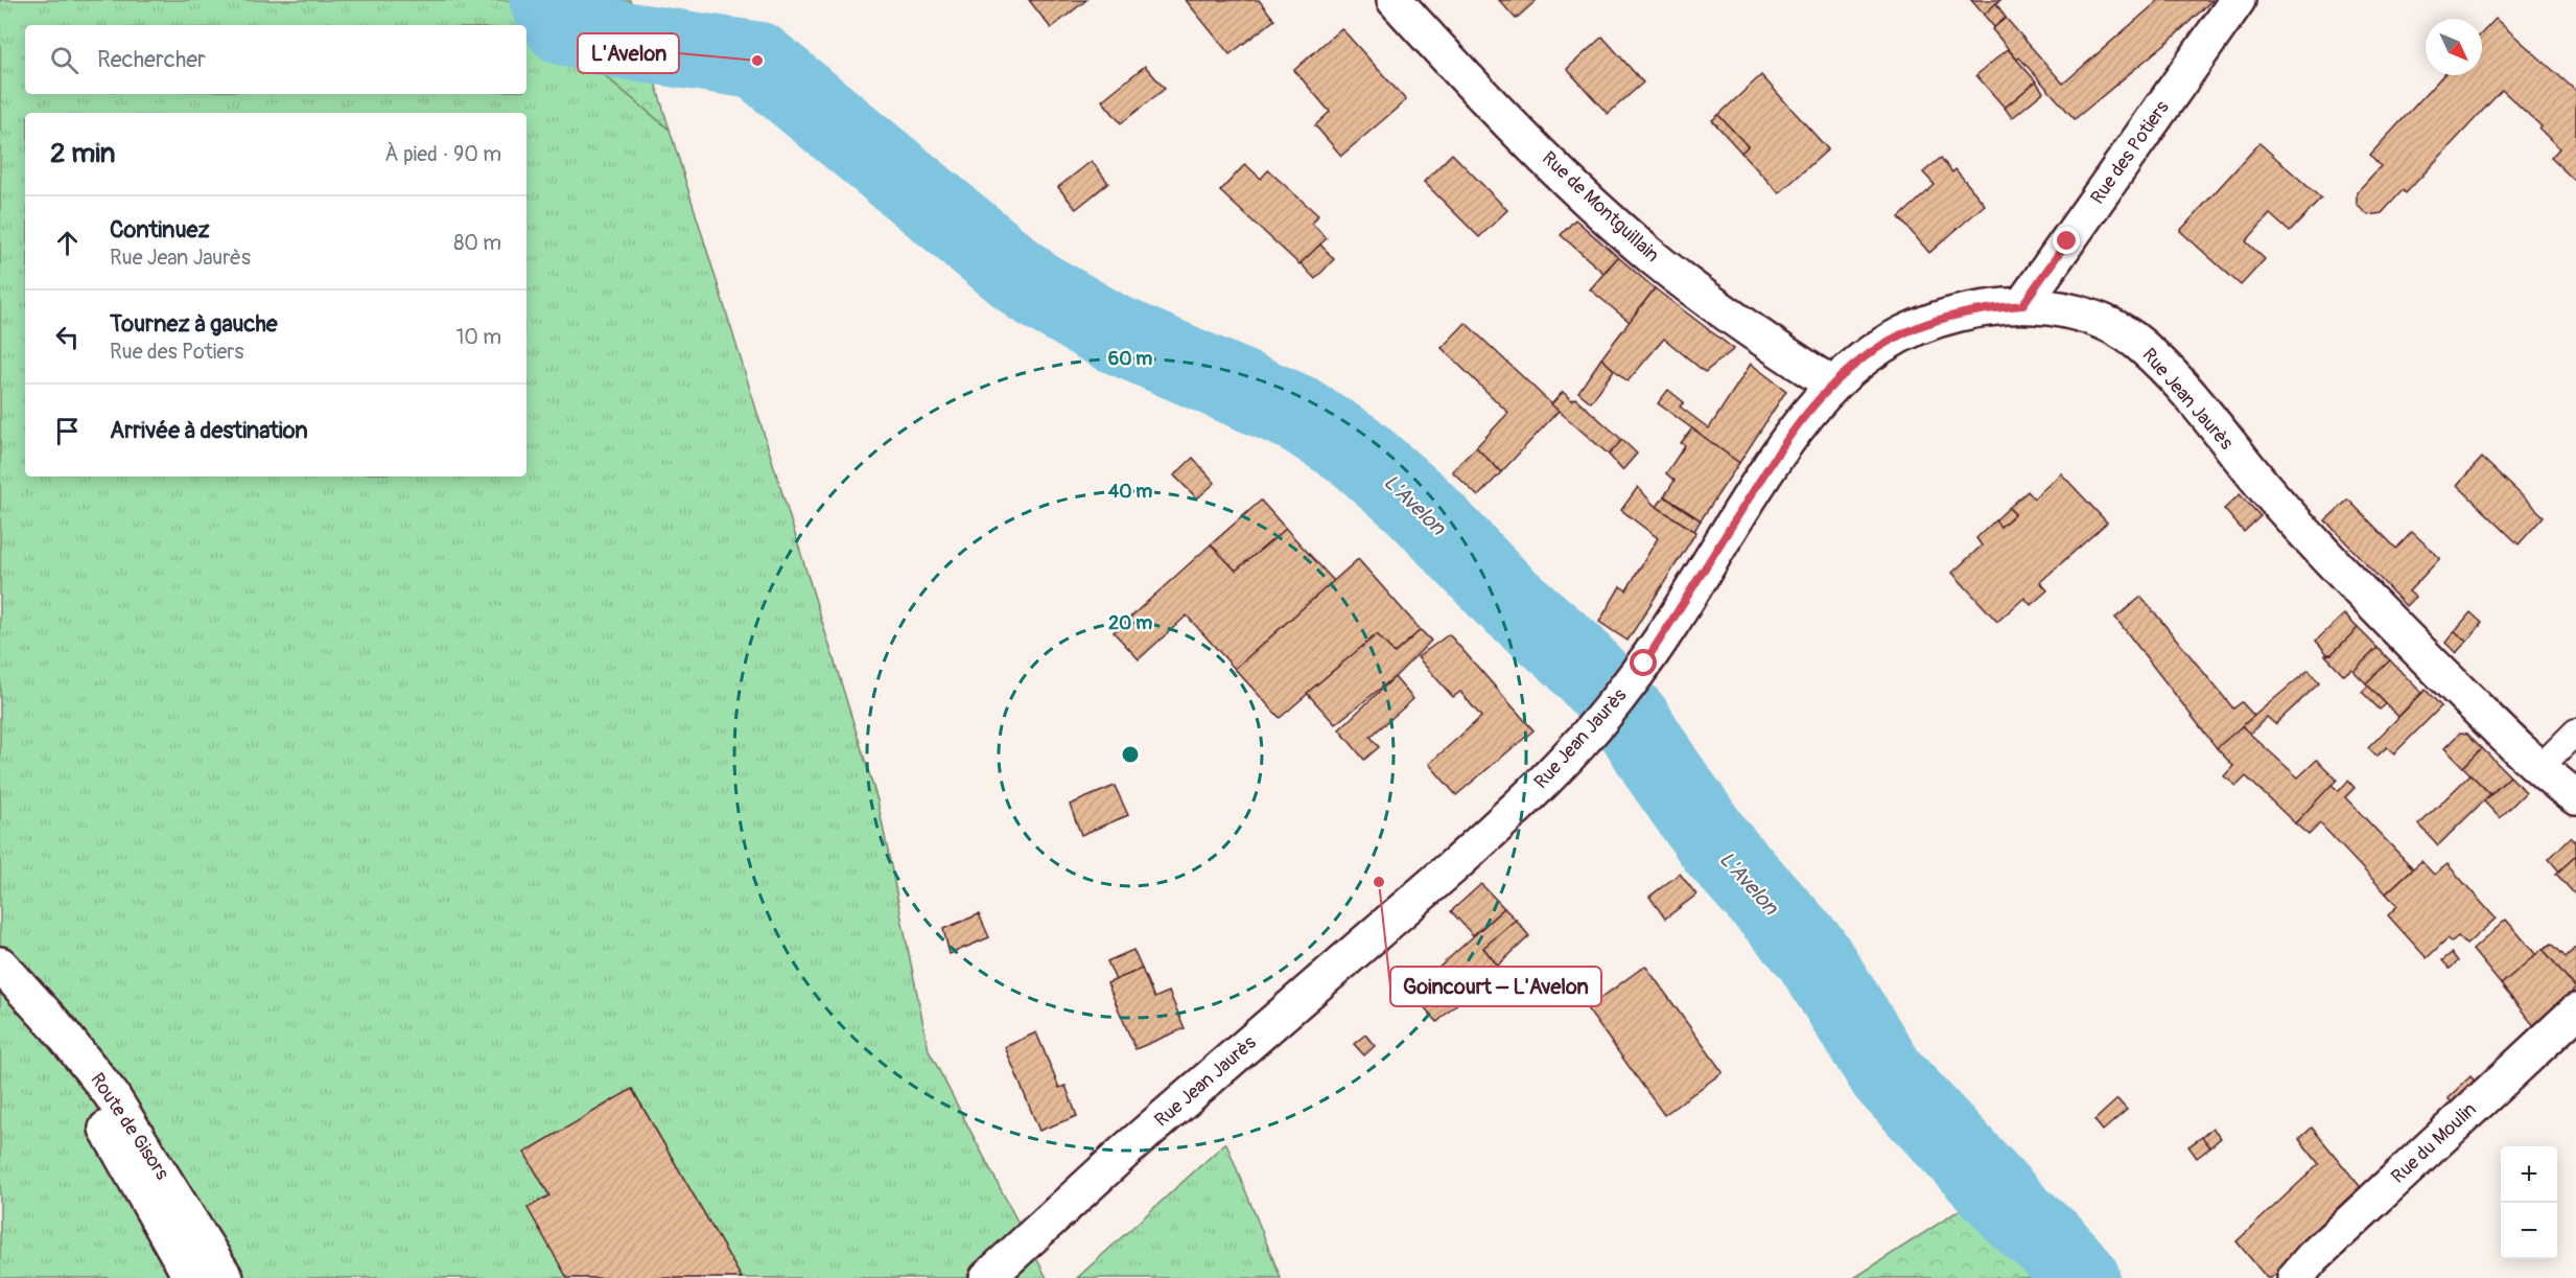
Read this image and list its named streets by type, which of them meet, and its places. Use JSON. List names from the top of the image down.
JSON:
{
  "streets": {
    "street": [
      "Rue des Potiers",
      "Rue de Montguillain",
      "Rue Jean Jaurès",
      "Route de Gisors",
      "Rue du Moulin"
    ]
  },
  "crossings": [
    ["Rue des Potiers", "Rue Jean Jaurès"],
    ["Rue de Montguillain", "Rue Jean Jaurès"]
  ],
  "water": ["L'Avelon"],
  "places": ["L'Avelon", "Goincourt – L'Avelon"],
  "north": "bottom right",
  "page": {
    "search": "Rechercher",
    "heading": ["2 min", "À pied · 90 m"],
    "list": [
      ["Continuez", "Rue Jean Jaurès", "80 m"],
      ["Tournez à gauche", "Rue des Potiers", "10 m"],
      "Arrivée à destination"
    ],
    "map_buttons": ["+", "−"]
  },
  "rings": ["60 m", "40 m", "20 m"]
}
